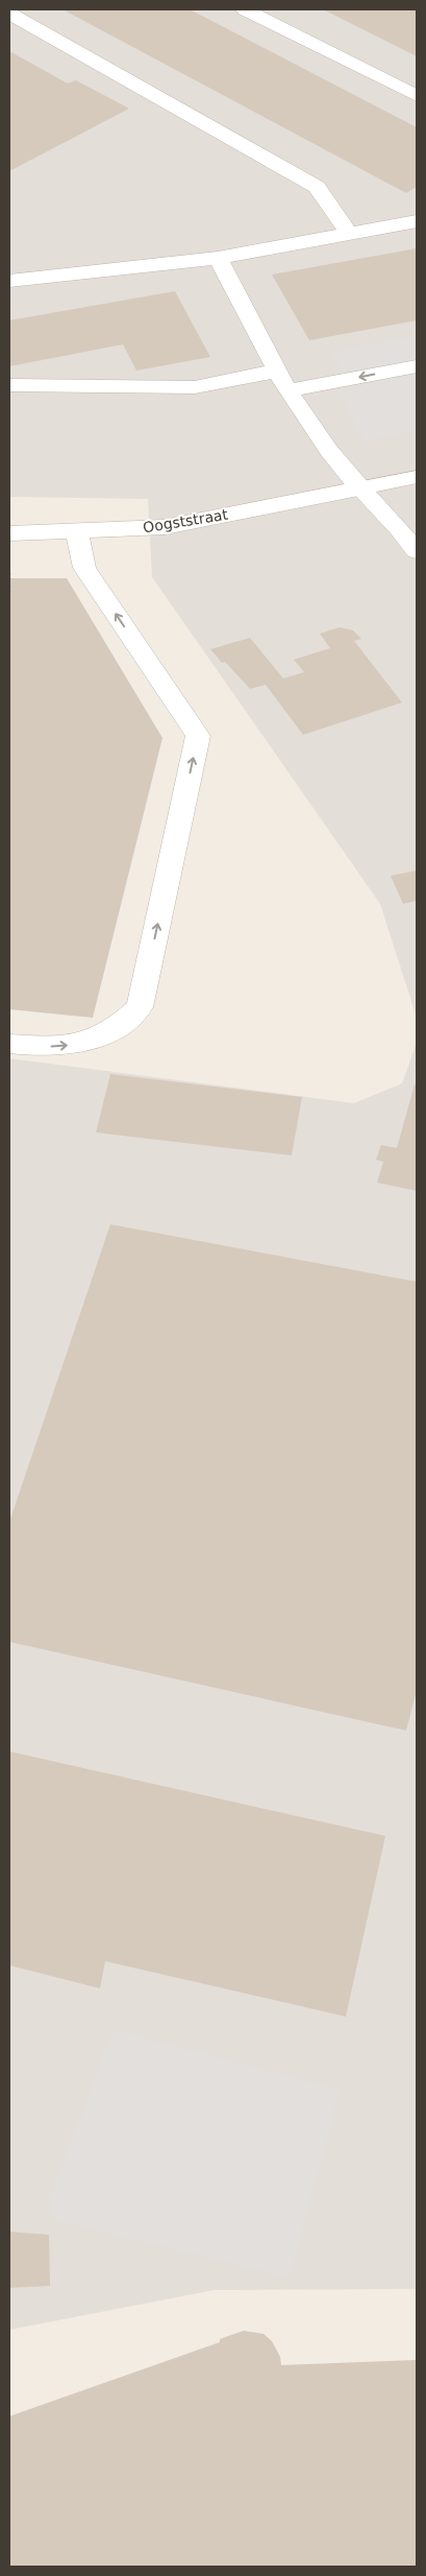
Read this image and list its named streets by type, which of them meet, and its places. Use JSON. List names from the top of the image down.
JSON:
{
  "streets": {
    "street": ["Oogststraat"]
  }
}
